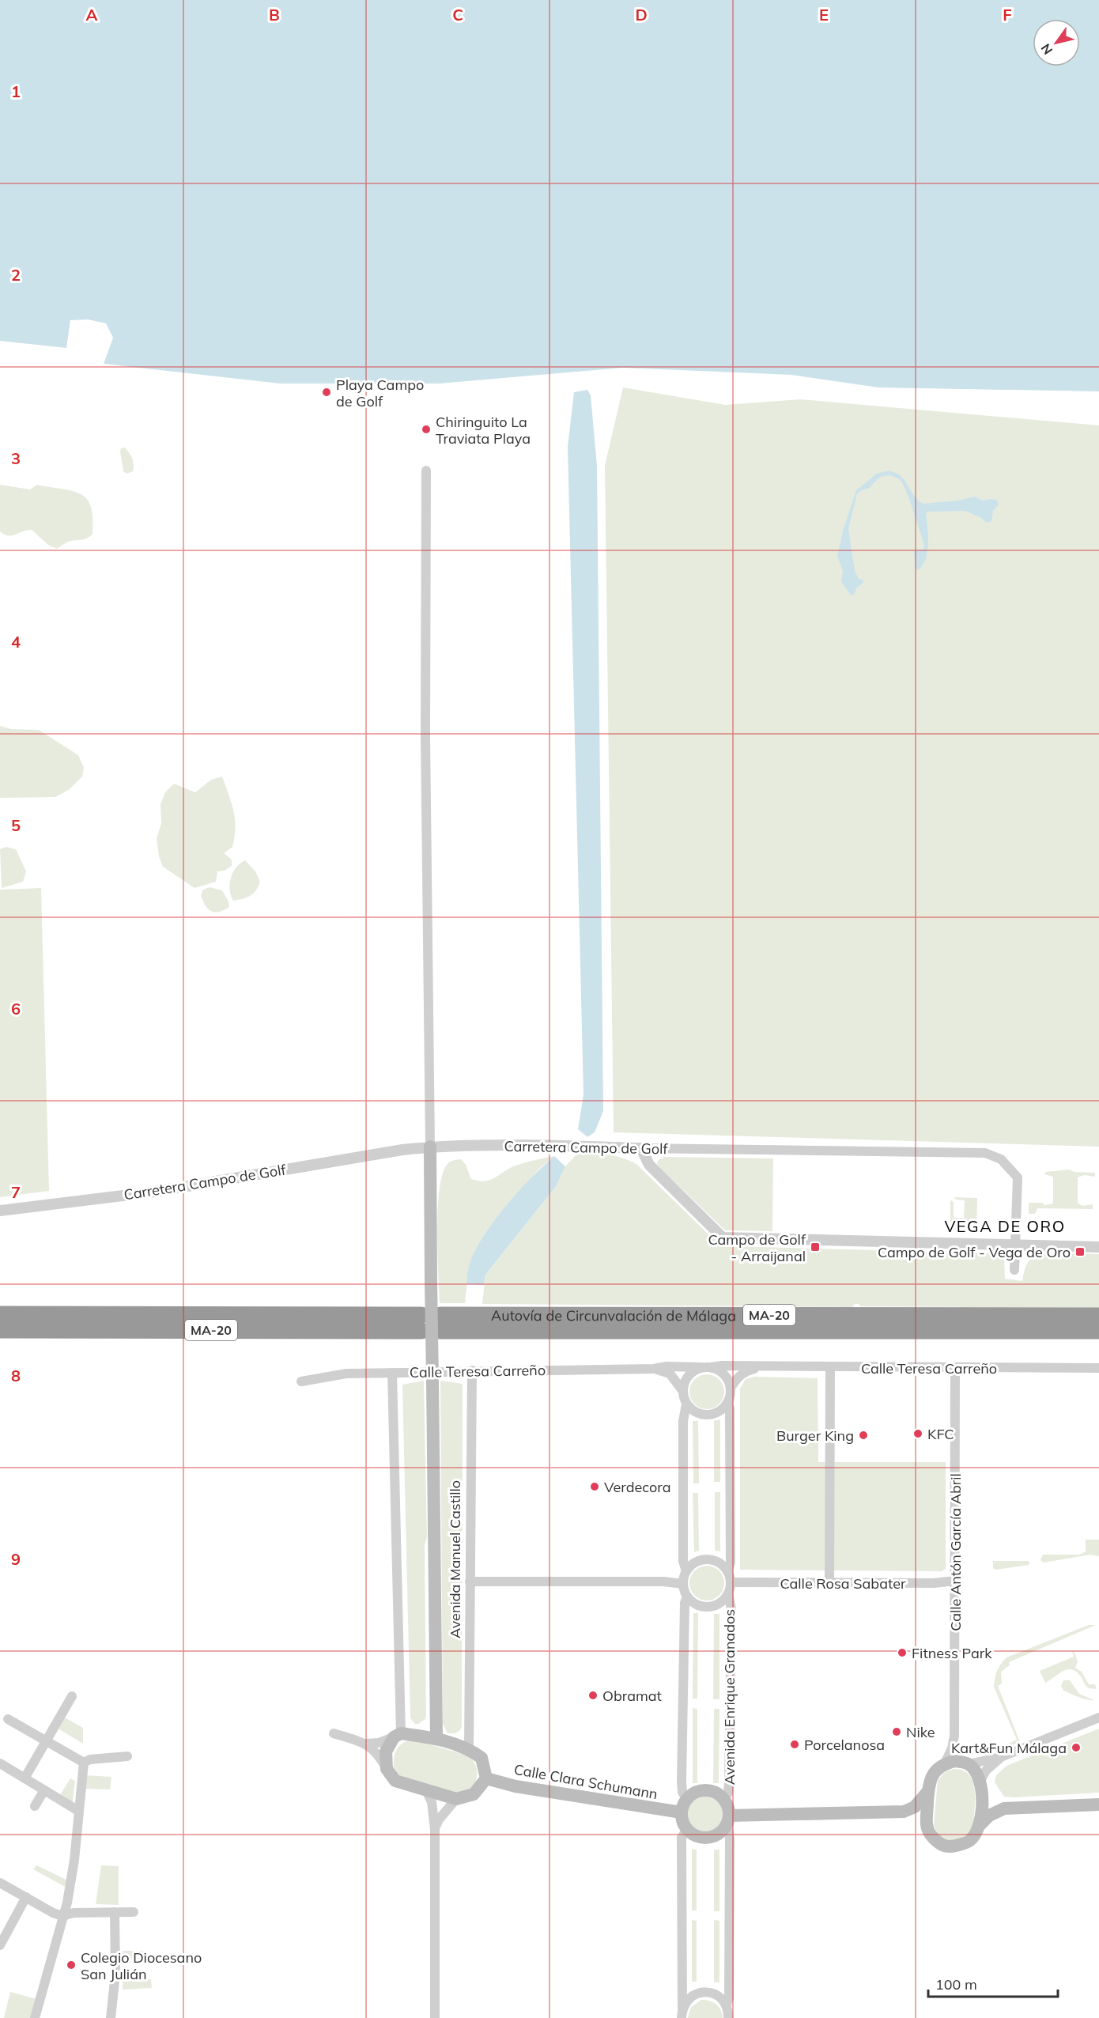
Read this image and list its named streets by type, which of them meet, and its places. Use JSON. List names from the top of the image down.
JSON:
{
  "streets": {
    "highway": ["Autovía de Circunvalación de Málaga", "MA-20"],
    "main road": ["Avenida Manuel Castillo", "Calle Clara Schumann"],
    "street": [
      "Carretera Campo de Golf",
      "Calle Teresa Carreño",
      "Calle Antón García Abril",
      "Calle Rosa Sabater",
      "Avenida Enrique Granados"
    ]
  },
  "crossings": [
    ["Carretera Campo de Golf", "Avenida Manuel Castillo"],
    ["Calle Teresa Carreño", "Calle Antón García Abril"],
    ["Calle Teresa Carreño", "Avenida Manuel Castillo"],
    ["Calle Antón García Abril", "Calle Rosa Sabater"],
    ["Calle Rosa Sabater", "Avenida Enrique Granados"],
    ["Avenida Enrique Granados", "Calle Clara Schumann"]
  ],
  "districts": ["VEGA DE ORO"],
  "places": {
    "other": [
      "Playa Campo de Golf",
      "Chiringuito La Traviata Playa",
      "KFC",
      "Burger King",
      "Verdecora",
      "Fitness Park",
      "Obramat",
      "Nike",
      "Porcelanosa",
      "Kart&Fun Málaga",
      "Colegio Diocesano San Julián"
    ],
    "transit": ["Campo de Golf - Arraijanal", "Campo de Golf - Vega de Oro"]
  },
  "scale_bar": "100 m",
  "north": "bottom left",
  "grid": {
    "columns": [
      "A",
      "B",
      "C",
      "D",
      "E",
      "F"
    ],
    "rows": [
      "1",
      "2",
      "3",
      "4",
      "5",
      "6",
      "7",
      "8",
      "9"
    ]
  }
}
